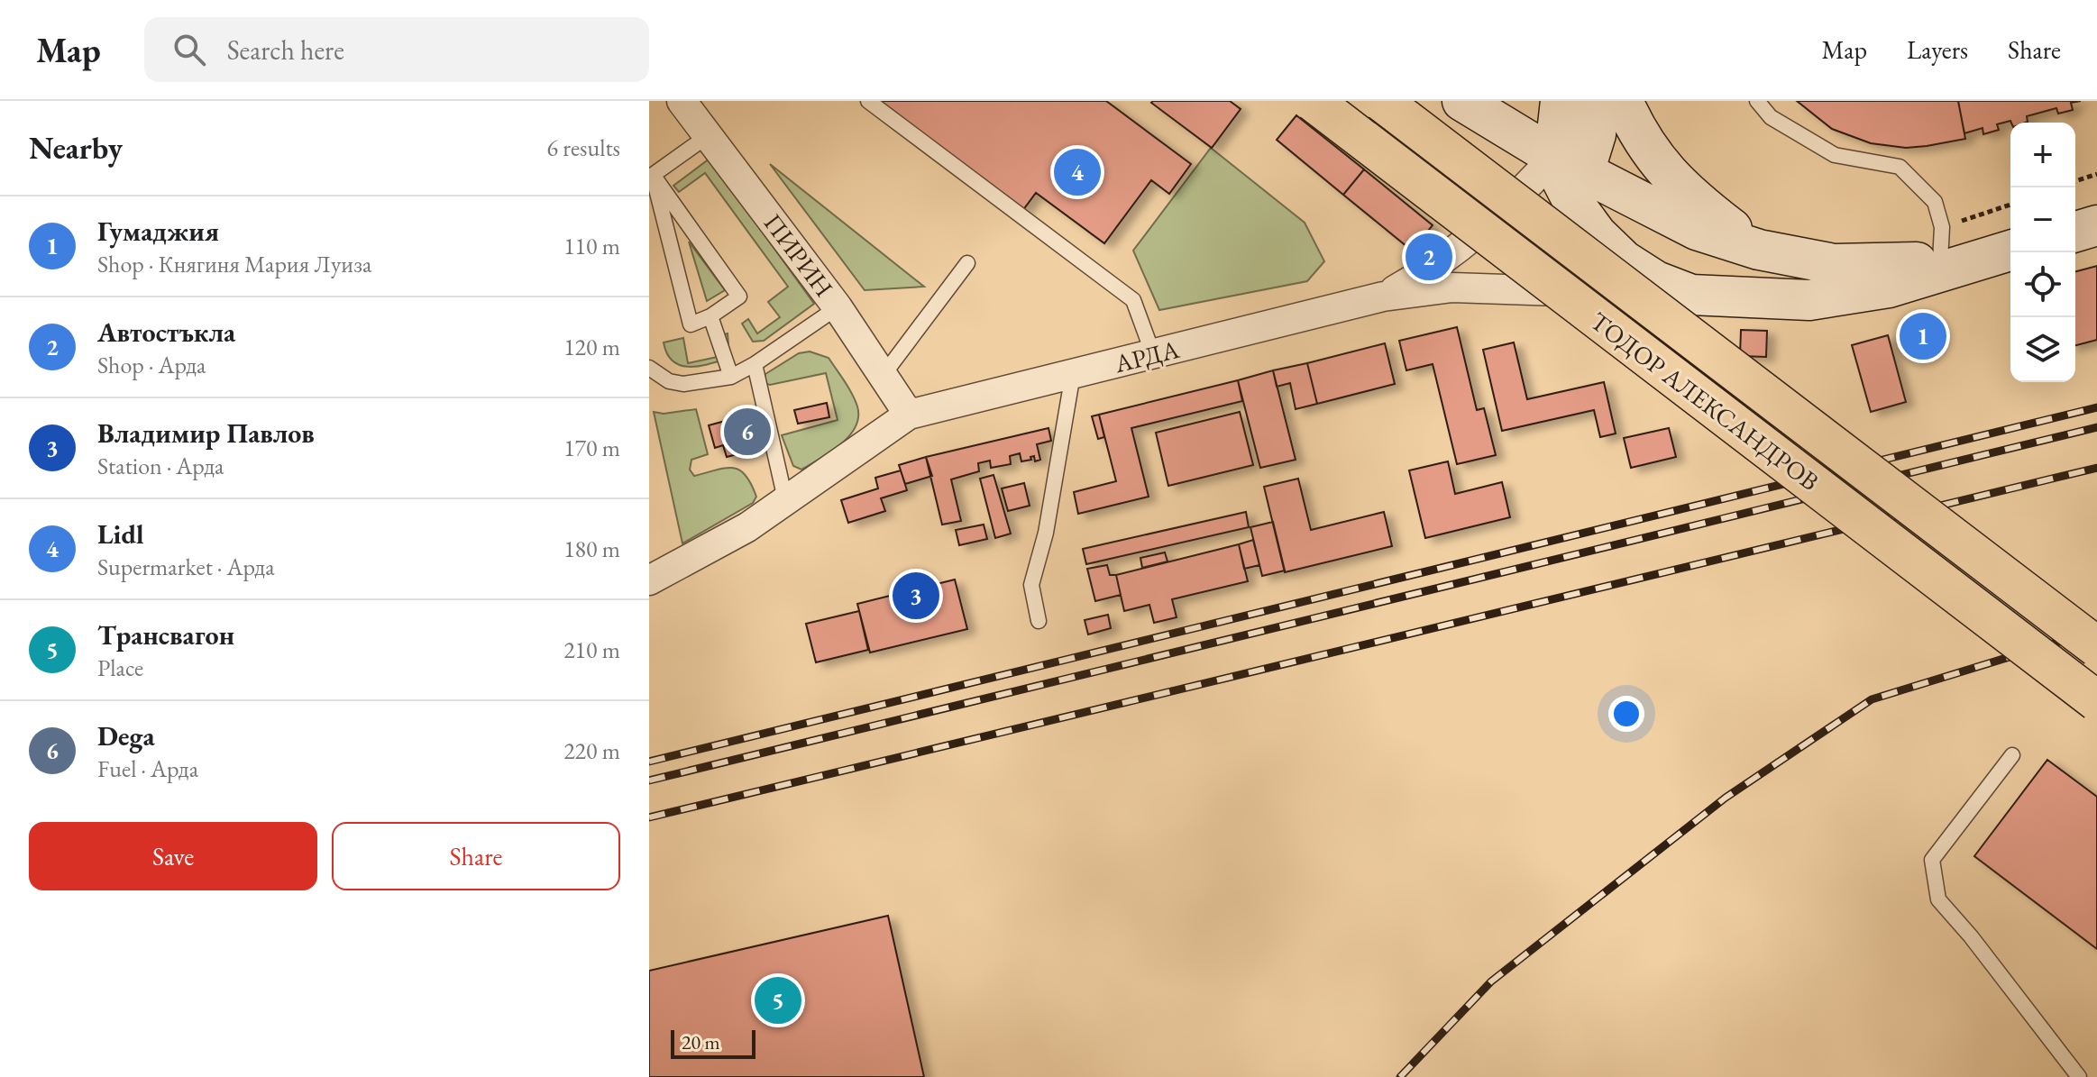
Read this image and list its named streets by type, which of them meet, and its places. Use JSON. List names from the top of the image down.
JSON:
{
  "streets": {
    "main road": ["ТОДОР АЛЕКСАНДРОВ"],
    "street": ["ПИРИН", "АРДА"]
  },
  "crossings": [
    ["ПИРИН", "АРДА"]
  ],
  "scale_bar": "20 m",
  "page": {
    "header": "Map",
    "search": "Search here",
    "nav": ["Map", "Layers", "Share"],
    "heading": ["Nearby", "6 results"],
    "map_buttons": ["+", "−"],
    "pins": [
      "4",
      "2",
      "1",
      "6",
      "3",
      "5"
    ],
    "list": [
      {
        "mark": "1",
        "name": "Гумаджия",
        "note": "Shop · Княгиня Мария Луиза",
        "value": "110 m"
      },
      {
        "mark": "2",
        "name": "Автостъкла",
        "note": "Shop · Арда",
        "value": "120 m"
      },
      {
        "mark": "3",
        "name": "Владимир Павлов",
        "note": "Station · Арда",
        "value": "170 m"
      },
      {
        "mark": "4",
        "name": "Lidl",
        "note": "Supermarket · Арда",
        "value": "180 m"
      },
      {
        "mark": "5",
        "name": "Tрансвагон",
        "note": "Place",
        "value": "210 m"
      },
      {
        "mark": "6",
        "name": "Dega",
        "note": "Fuel · Арда",
        "value": "220 m"
      }
    ],
    "buttons": ["Save", "Share"],
    "scale": "20 m"
  }
}
